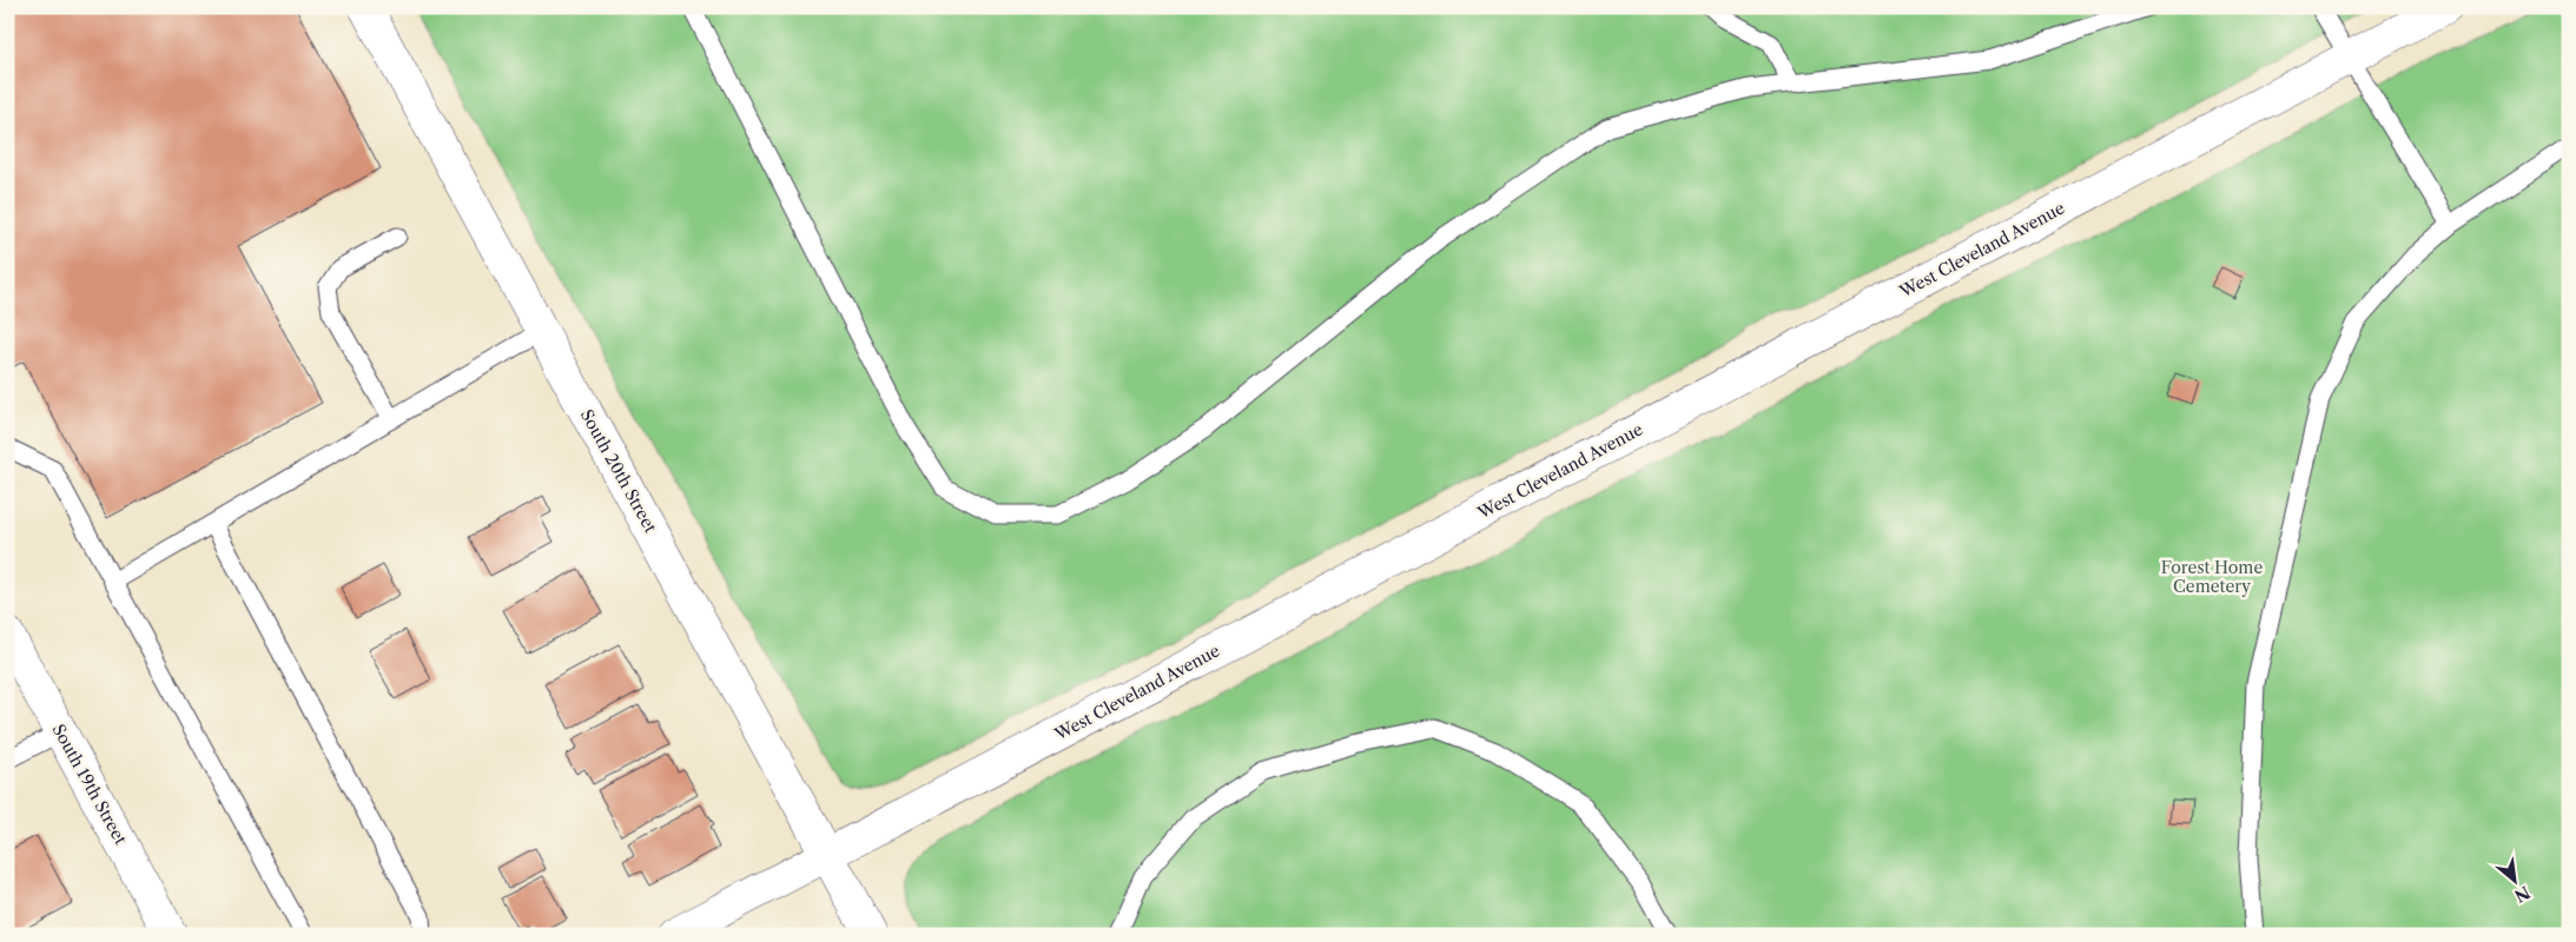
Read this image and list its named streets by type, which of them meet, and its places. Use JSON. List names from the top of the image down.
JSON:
{
  "streets": {
    "street": ["West Cleveland Avenue", "South 20th Street", "South 19th Street"]
  },
  "crossings": [
    ["West Cleveland Avenue", "South 20th Street"]
  ],
  "parks": ["Forest Home Cemetery"],
  "north": "bottom right"
}
